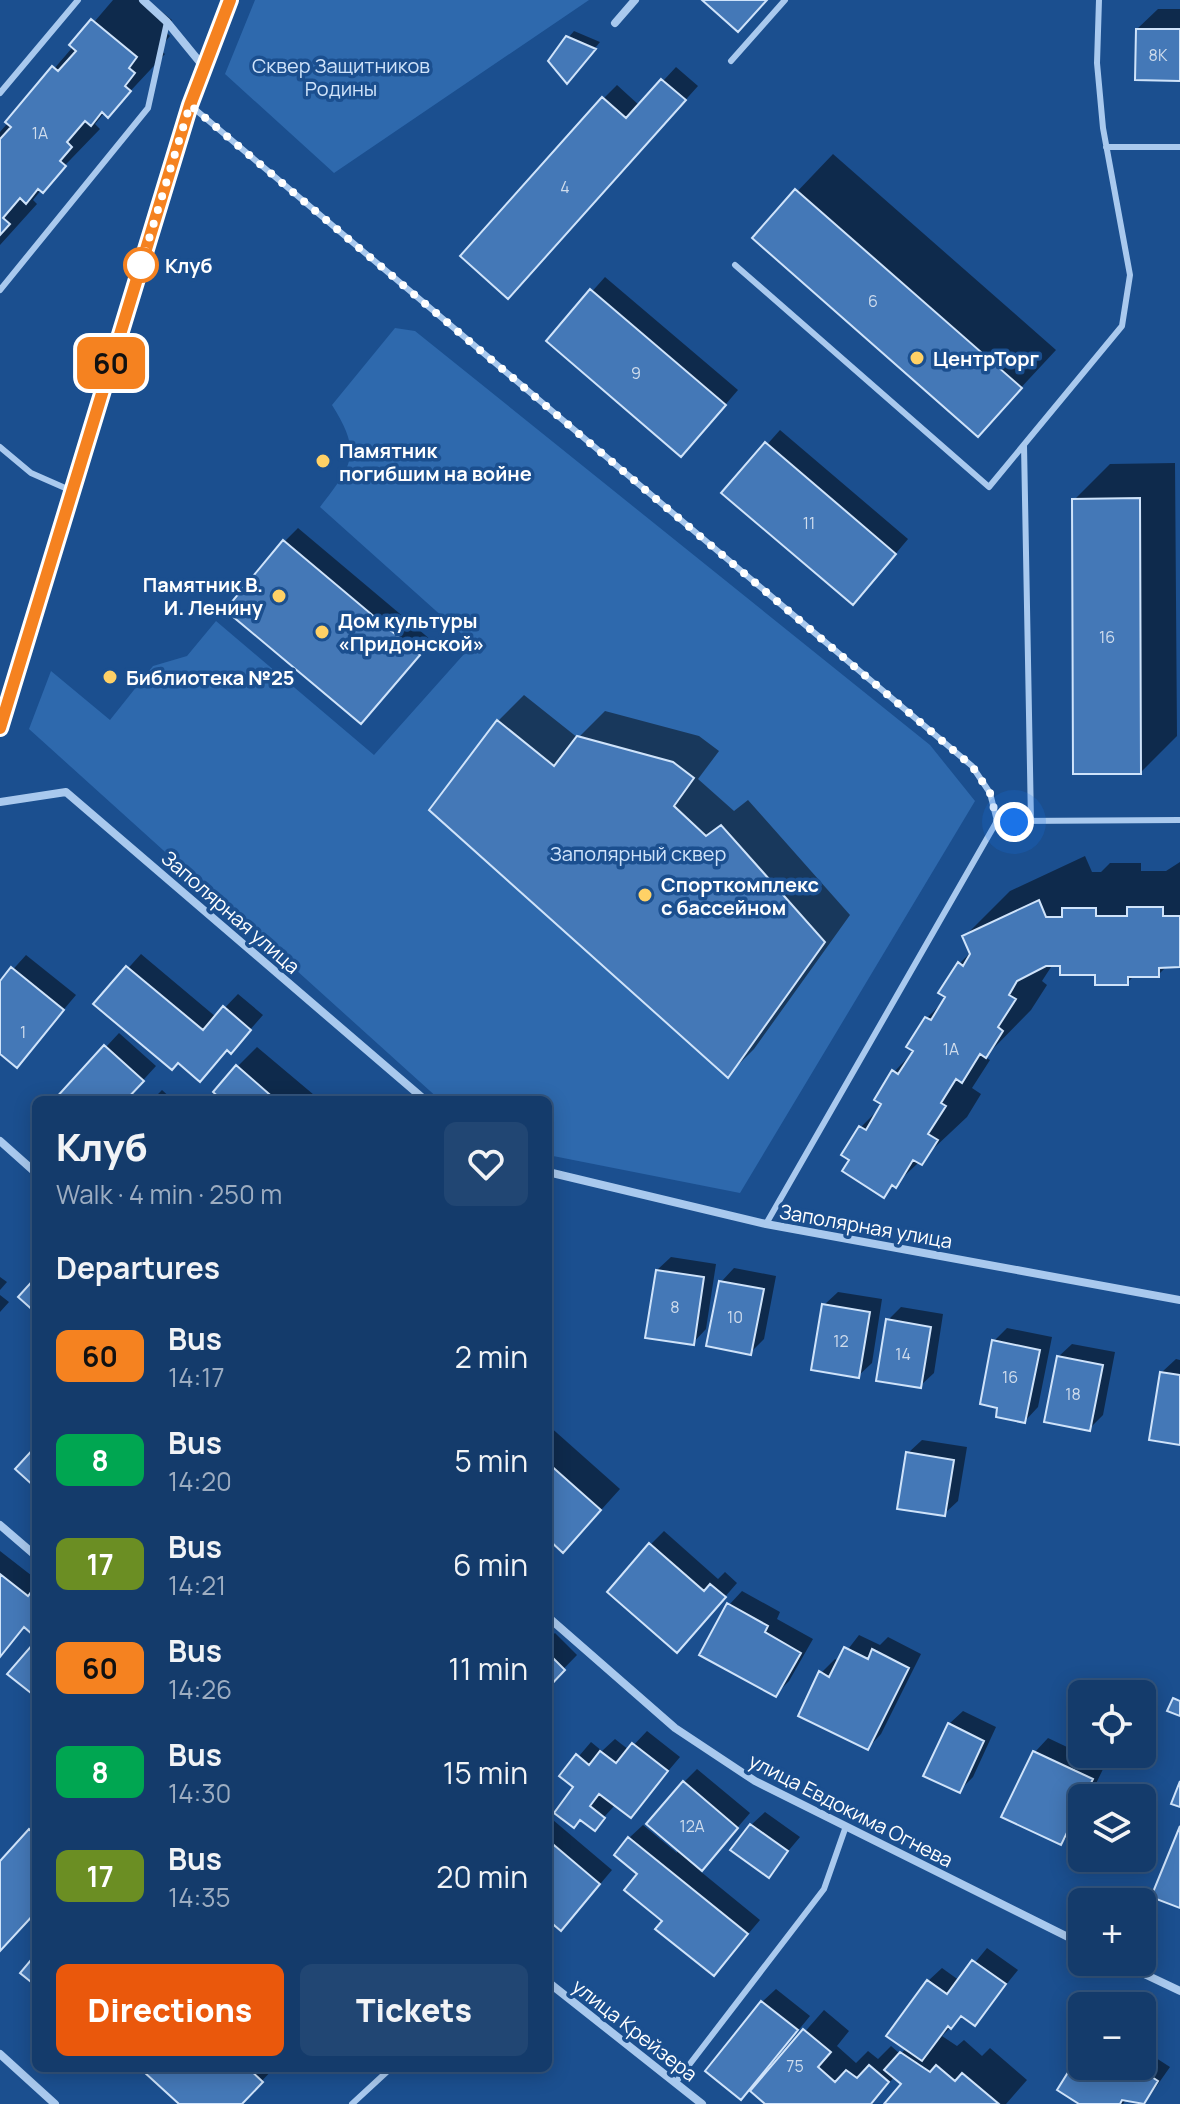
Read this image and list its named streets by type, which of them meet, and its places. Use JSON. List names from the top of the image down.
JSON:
{
  "streets": {
    "street": ["Заполярная улица", "улица Евдокима Огнева", "улица Крейзера"]
  },
  "parks": ["Сквер Защитников Родины", "Заполярный сквер"],
  "places": [
    "Клуб",
    "ЦентрТорг",
    "Памятник погибшим на войне",
    "Памятник В. И. Ленину",
    "Дом культуры «Придонской»",
    "Библиотека №25",
    "Спорткомплекс с бассейном"
  ],
  "lines": ["bus line 60"],
  "house_numbers": [
    "8К",
    "1А",
    "4",
    "6",
    "9",
    "11",
    "16",
    "1",
    "1А",
    "8",
    "10",
    "12",
    "14",
    "16",
    "18",
    "12А",
    "75"
  ],
  "page": {
    "on_map": "60",
    "heading": [
      ["Клуб", "Walk · 4 min · 250 m"],
      "Departures"
    ],
    "list": [
      {
        "mark": "60",
        "name": "Bus",
        "note": "14:17",
        "value": "2 min"
      },
      {
        "mark": "8",
        "name": "Bus",
        "note": "14:20",
        "value": "5 min"
      },
      {
        "mark": "17",
        "name": "Bus",
        "note": "14:21",
        "value": "6 min"
      },
      {
        "mark": "60",
        "name": "Bus",
        "note": "14:26",
        "value": "11 min"
      },
      {
        "mark": "8",
        "name": "Bus",
        "note": "14:30",
        "value": "15 min"
      },
      {
        "mark": "17",
        "name": "Bus",
        "note": "14:35",
        "value": "20 min"
      }
    ],
    "map_buttons": ["+", "−"],
    "buttons": ["Directions", "Tickets"]
  }
}
